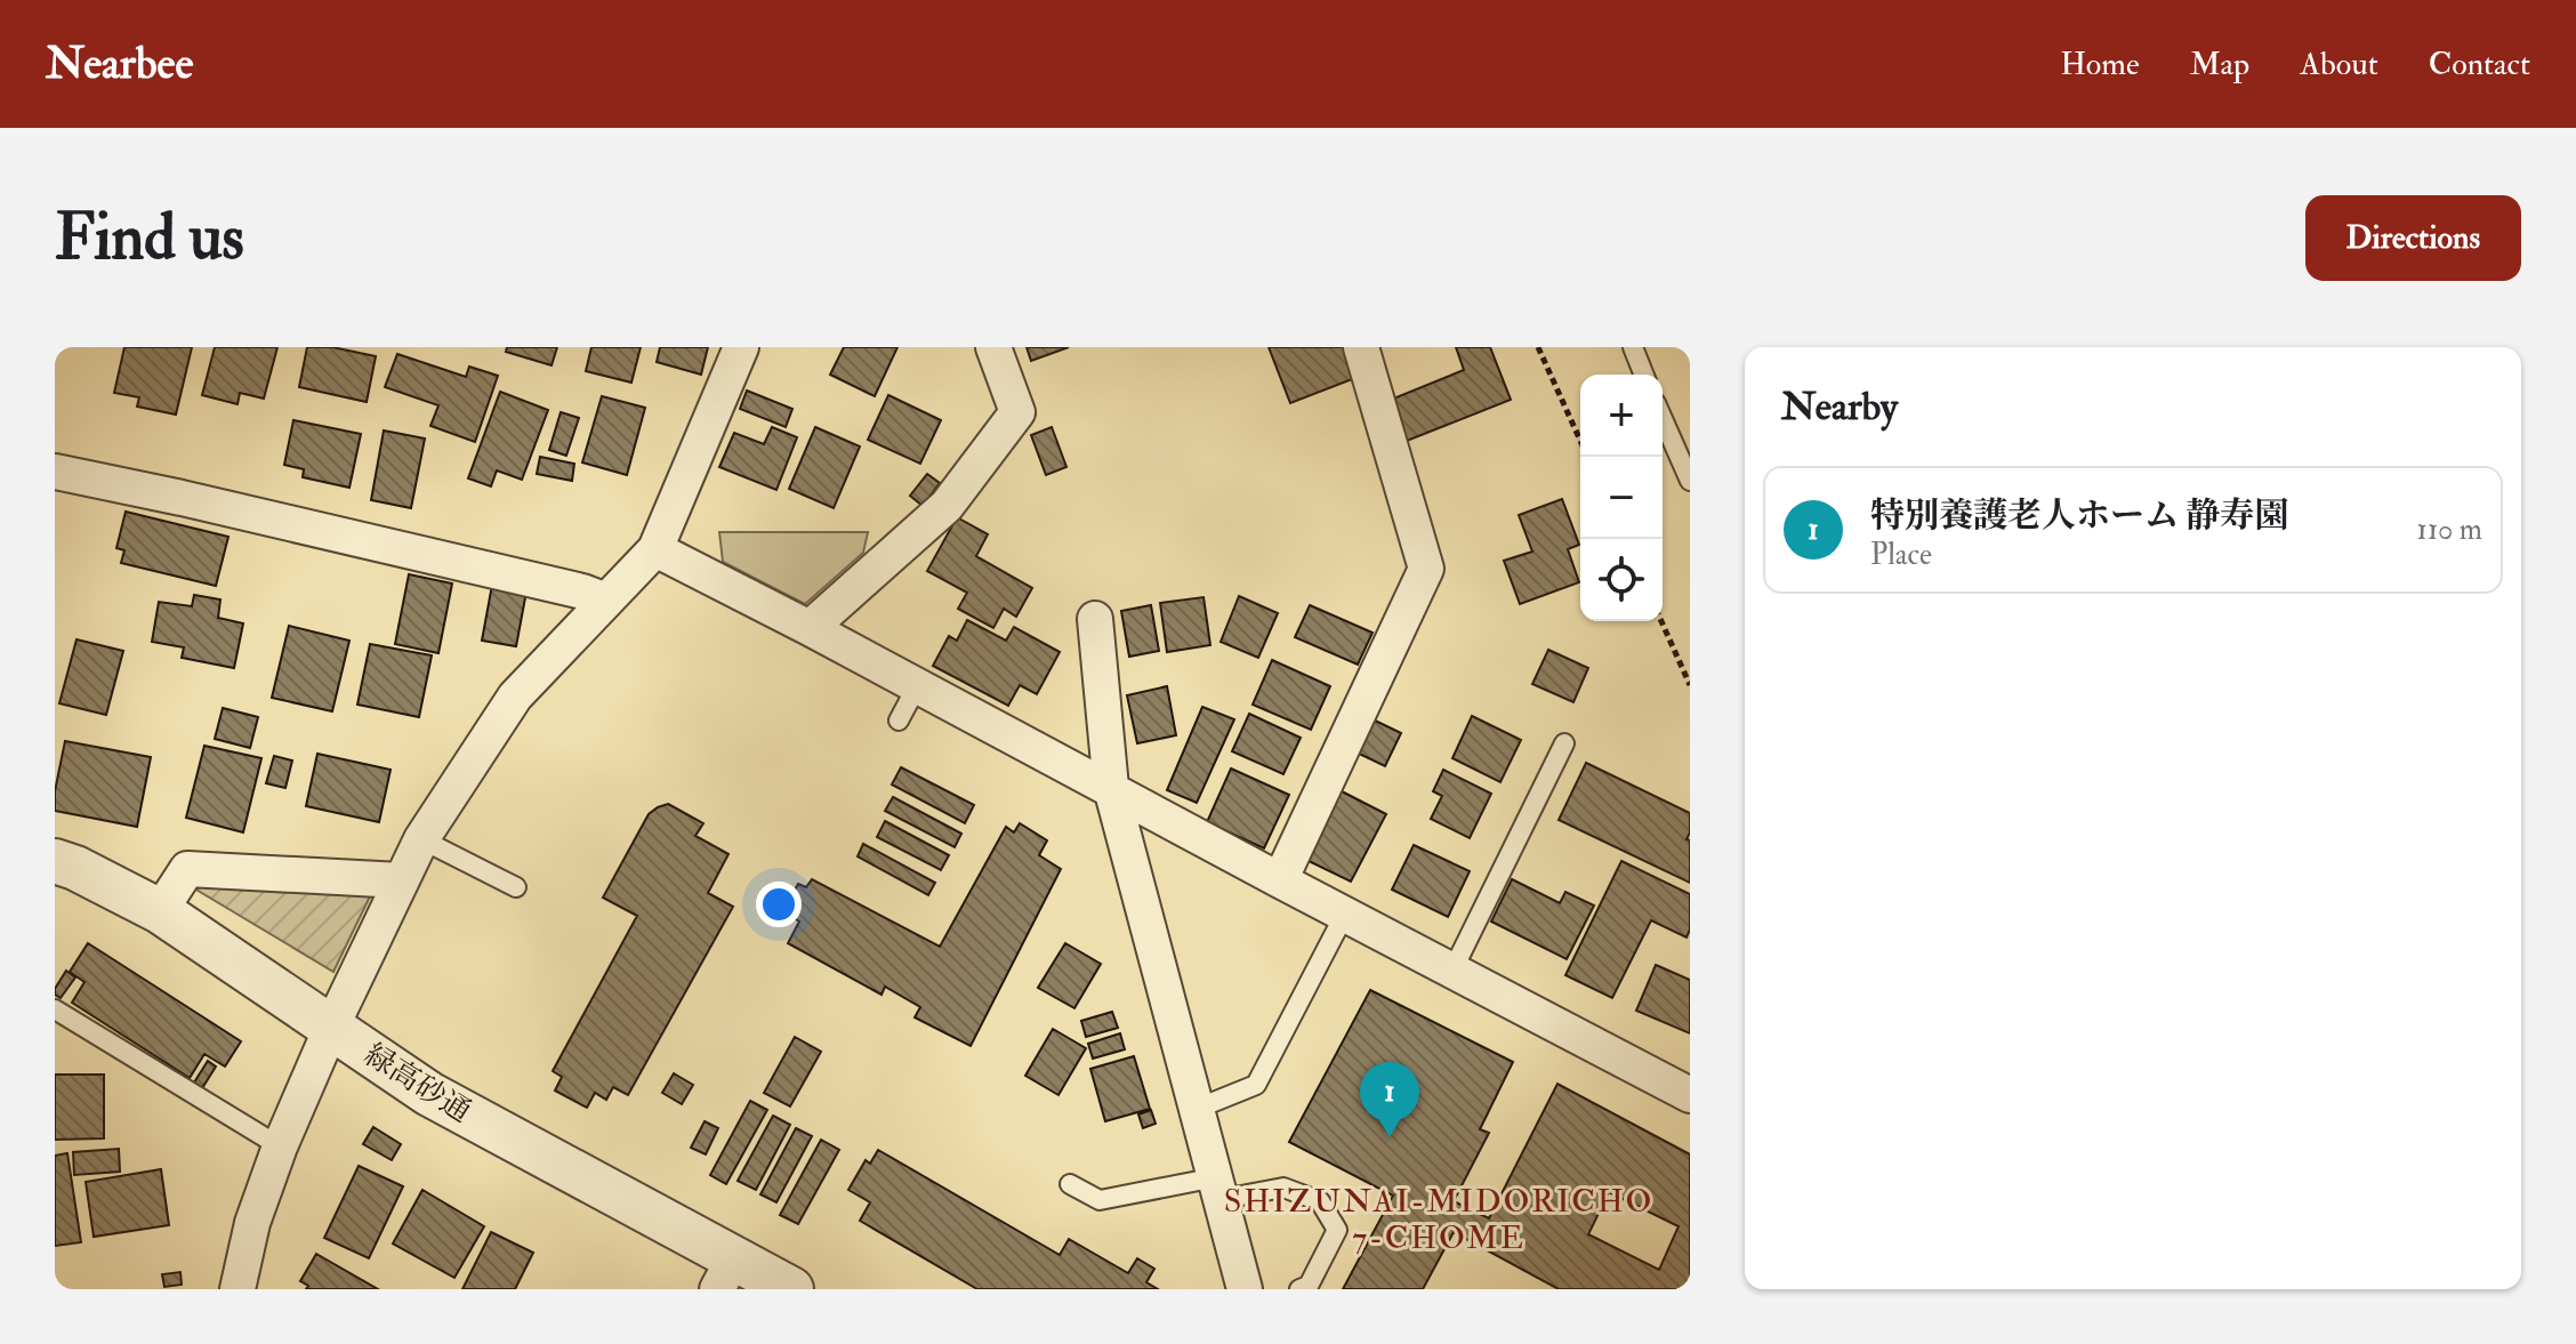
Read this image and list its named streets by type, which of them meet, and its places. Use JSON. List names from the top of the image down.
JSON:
{
  "streets": {
    "street": ["緑高砂通"]
  },
  "districts": ["SHIZUNAI-MIDORICHO 7-CHOME"],
  "page": {
    "header": "Nearbee",
    "nav": [
      "Home",
      "Map",
      "About",
      "Contact"
    ],
    "buttons": "Directions",
    "title": "Find us",
    "heading": "Nearby",
    "map_buttons": ["+", "−"],
    "list": [
      {
        "mark": "1",
        "name": "特別養護老人ホーム 静寿園",
        "note": "Place",
        "value": "110 m"
      }
    ],
    "pins": "1"
  }
}
